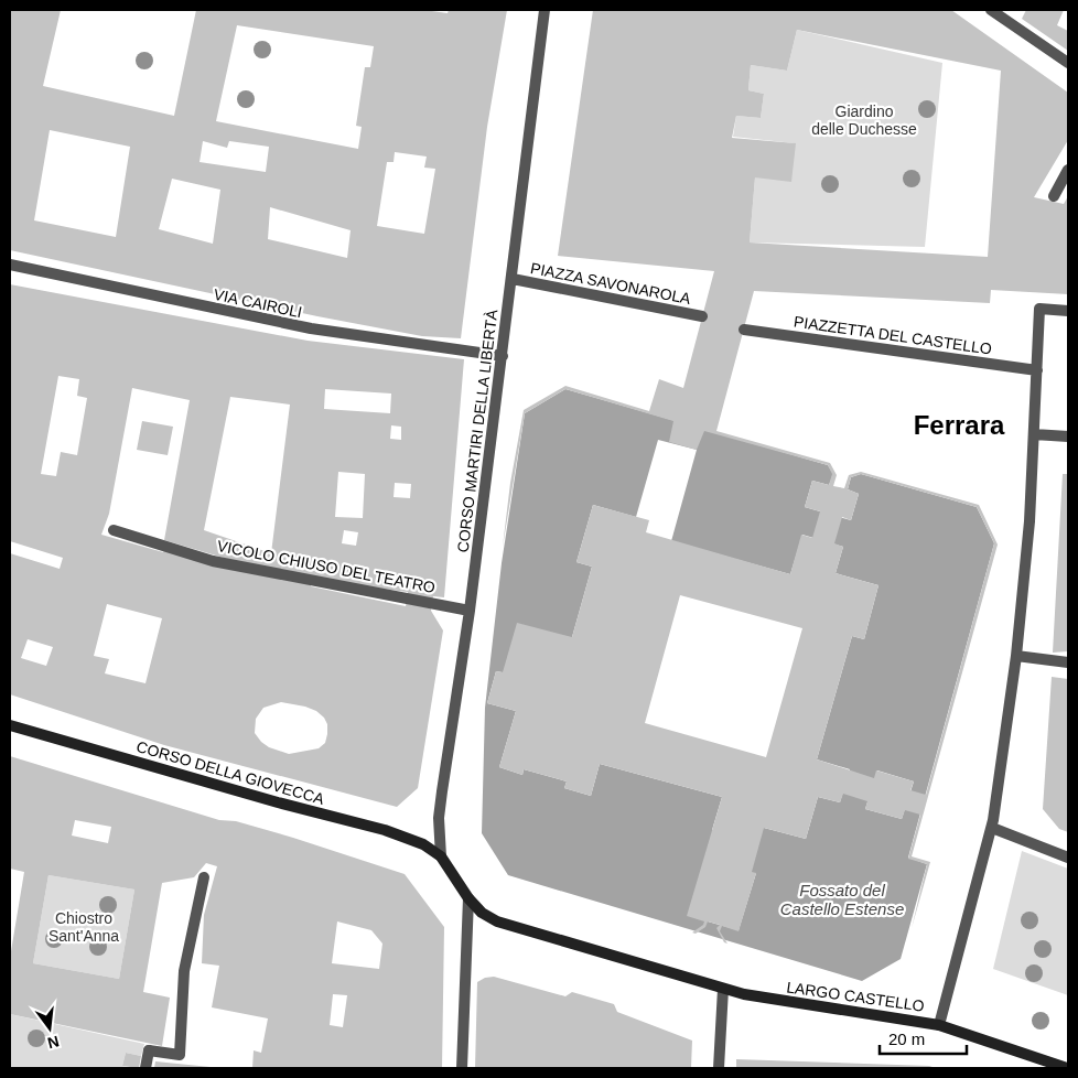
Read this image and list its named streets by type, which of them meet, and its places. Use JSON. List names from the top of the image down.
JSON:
{
  "streets": {
    "street": [
      "PIAZZA SAVONAROLA",
      "VIA CAIROLI",
      "PIAZZETTA DEL CASTELLO",
      "CORSO MARTIRI DELLA LIBERTÀ",
      "VICOLO CHIUSO DEL TEATRO",
      "CORSO DELLA GIOVECCA",
      "LARGO CASTELLO"
    ]
  },
  "crossings": [
    ["PIAZZA SAVONAROLA", "CORSO MARTIRI DELLA LIBERTÀ"],
    ["VIA CAIROLI", "CORSO MARTIRI DELLA LIBERTÀ"],
    ["CORSO MARTIRI DELLA LIBERTÀ", "VICOLO CHIUSO DEL TEATRO"],
    ["CORSO MARTIRI DELLA LIBERTÀ", "CORSO DELLA GIOVECCA"],
    ["CORSO MARTIRI DELLA LIBERTÀ", "LARGO CASTELLO"],
    ["CORSO DELLA GIOVECCA", "LARGO CASTELLO"]
  ],
  "districts": ["Ferrara"],
  "water": ["Fossato del Castello Estense"],
  "parks": ["Giardino delle Duchesse", "Chiostro Sant'Anna"],
  "scale_bar": "20 m",
  "north": "bottom"
}
